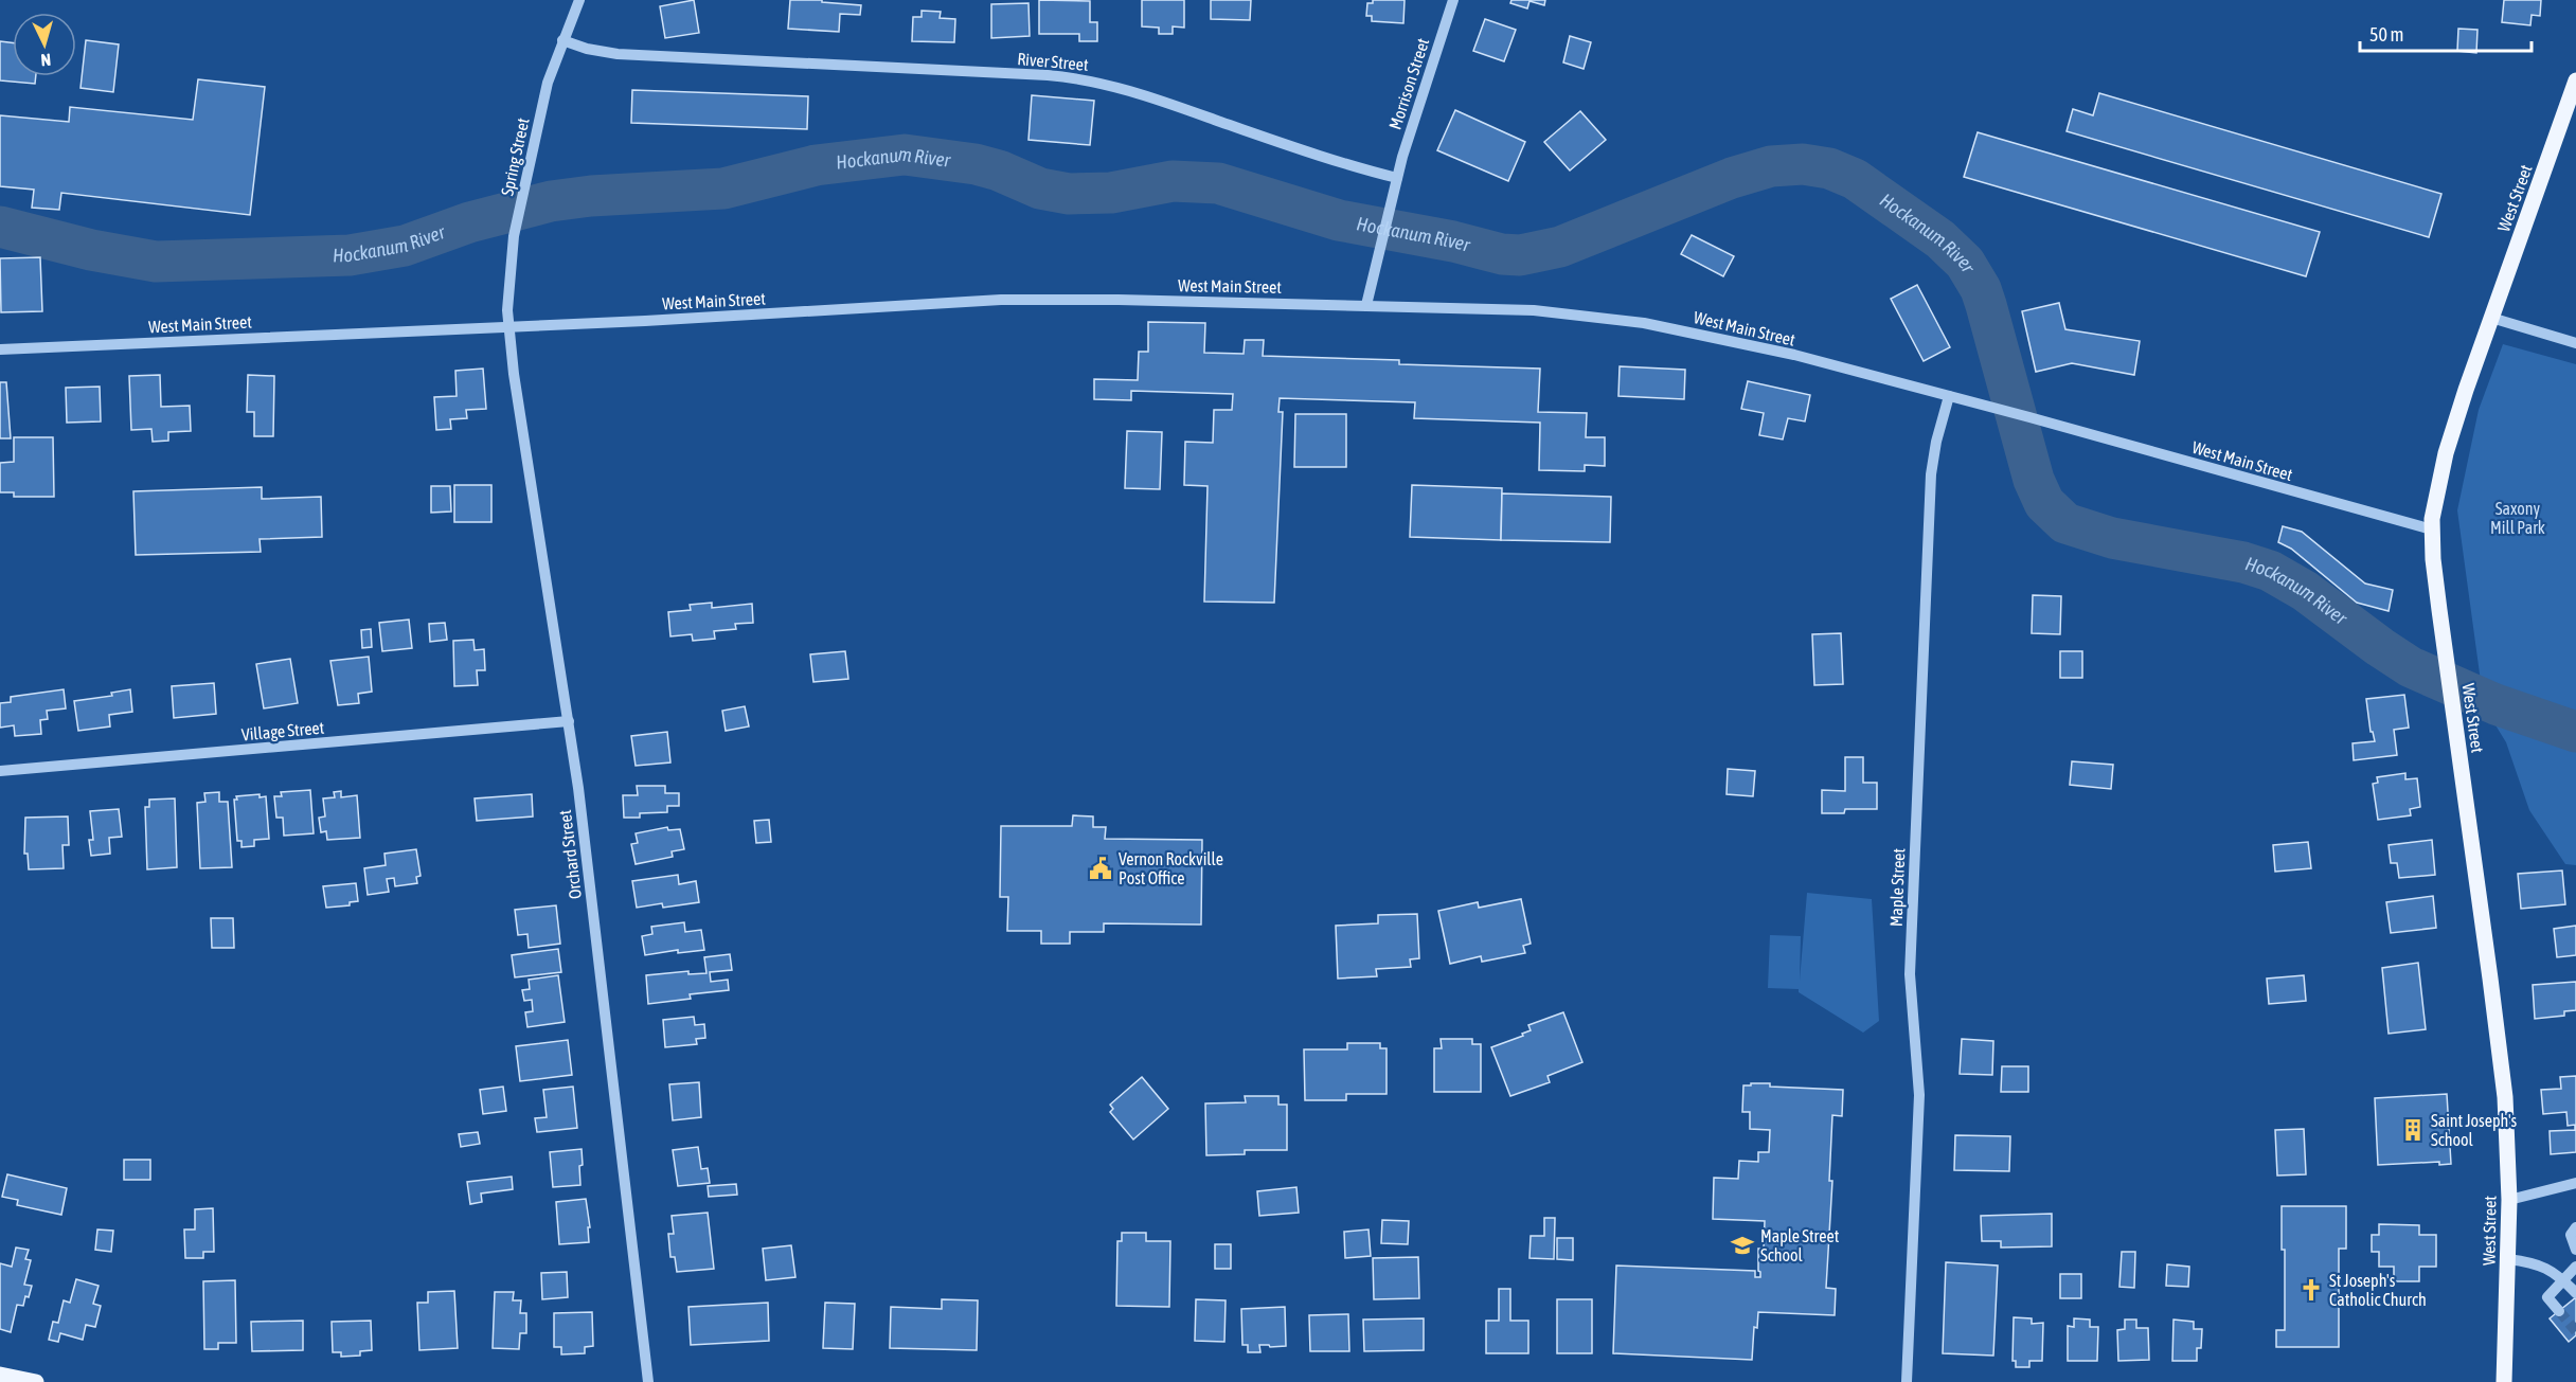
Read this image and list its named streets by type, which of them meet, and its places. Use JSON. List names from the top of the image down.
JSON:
{
  "streets": {
    "main road": ["West Street"],
    "street": [
      "River Street",
      "Morrison Street",
      "Spring Street",
      "West Main Street",
      "Village Street",
      "Orchard Street",
      "Maple Street"
    ]
  },
  "crossings": [
    ["River Street", "Morrison Street"],
    ["River Street", "Spring Street"],
    ["Spring Street", "West Main Street"],
    ["Spring Street", "Orchard Street"],
    ["West Street", "West Main Street"],
    ["West Main Street", "Orchard Street"],
    ["West Main Street", "Maple Street"],
    ["Village Street", "Orchard Street"]
  ],
  "water": ["Hockanum River"],
  "parks": ["Saxony Mill Park"],
  "places": {
    "public building": ["Vernon Rockville Post Office"],
    "building": ["Saint Joseph's School"],
    "school or university": ["Maple Street School"],
    "church": ["St Joseph's Catholic Church"]
  },
  "scale_bar": "50 m",
  "north": "bottom"
}
